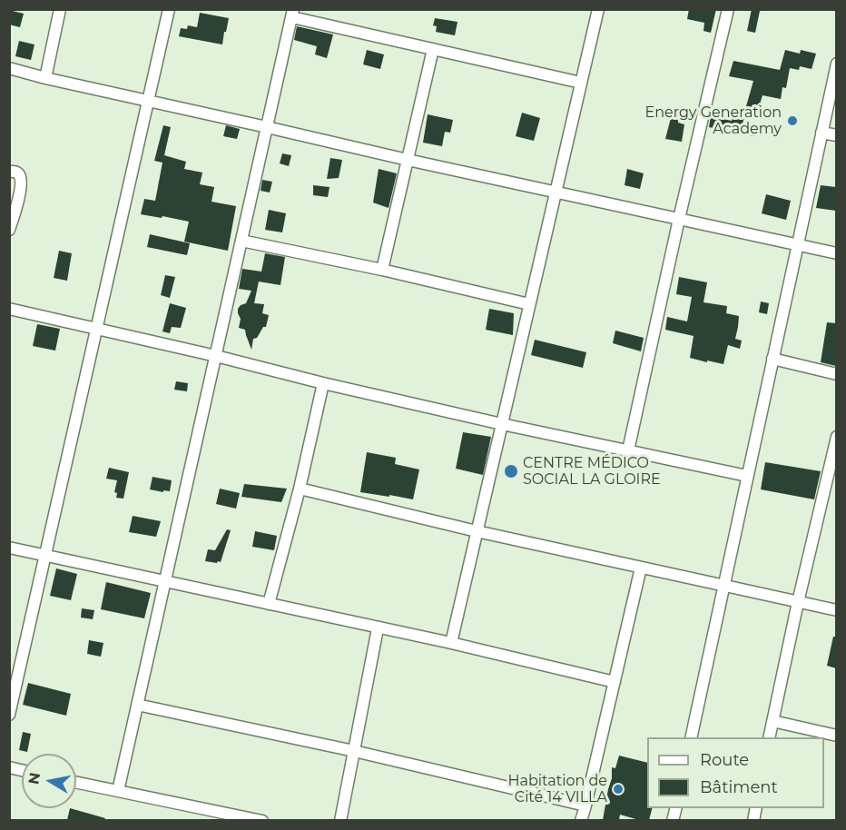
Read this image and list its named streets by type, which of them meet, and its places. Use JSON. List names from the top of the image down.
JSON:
{
  "places": ["Energy Generation Academy", "CENTRE MÉDICO SOCIAL LA GLOIRE", "Habitation de Cité 14 VILLA"],
  "legend": ["Route", "Bâtiment"],
  "north": "left"
}
